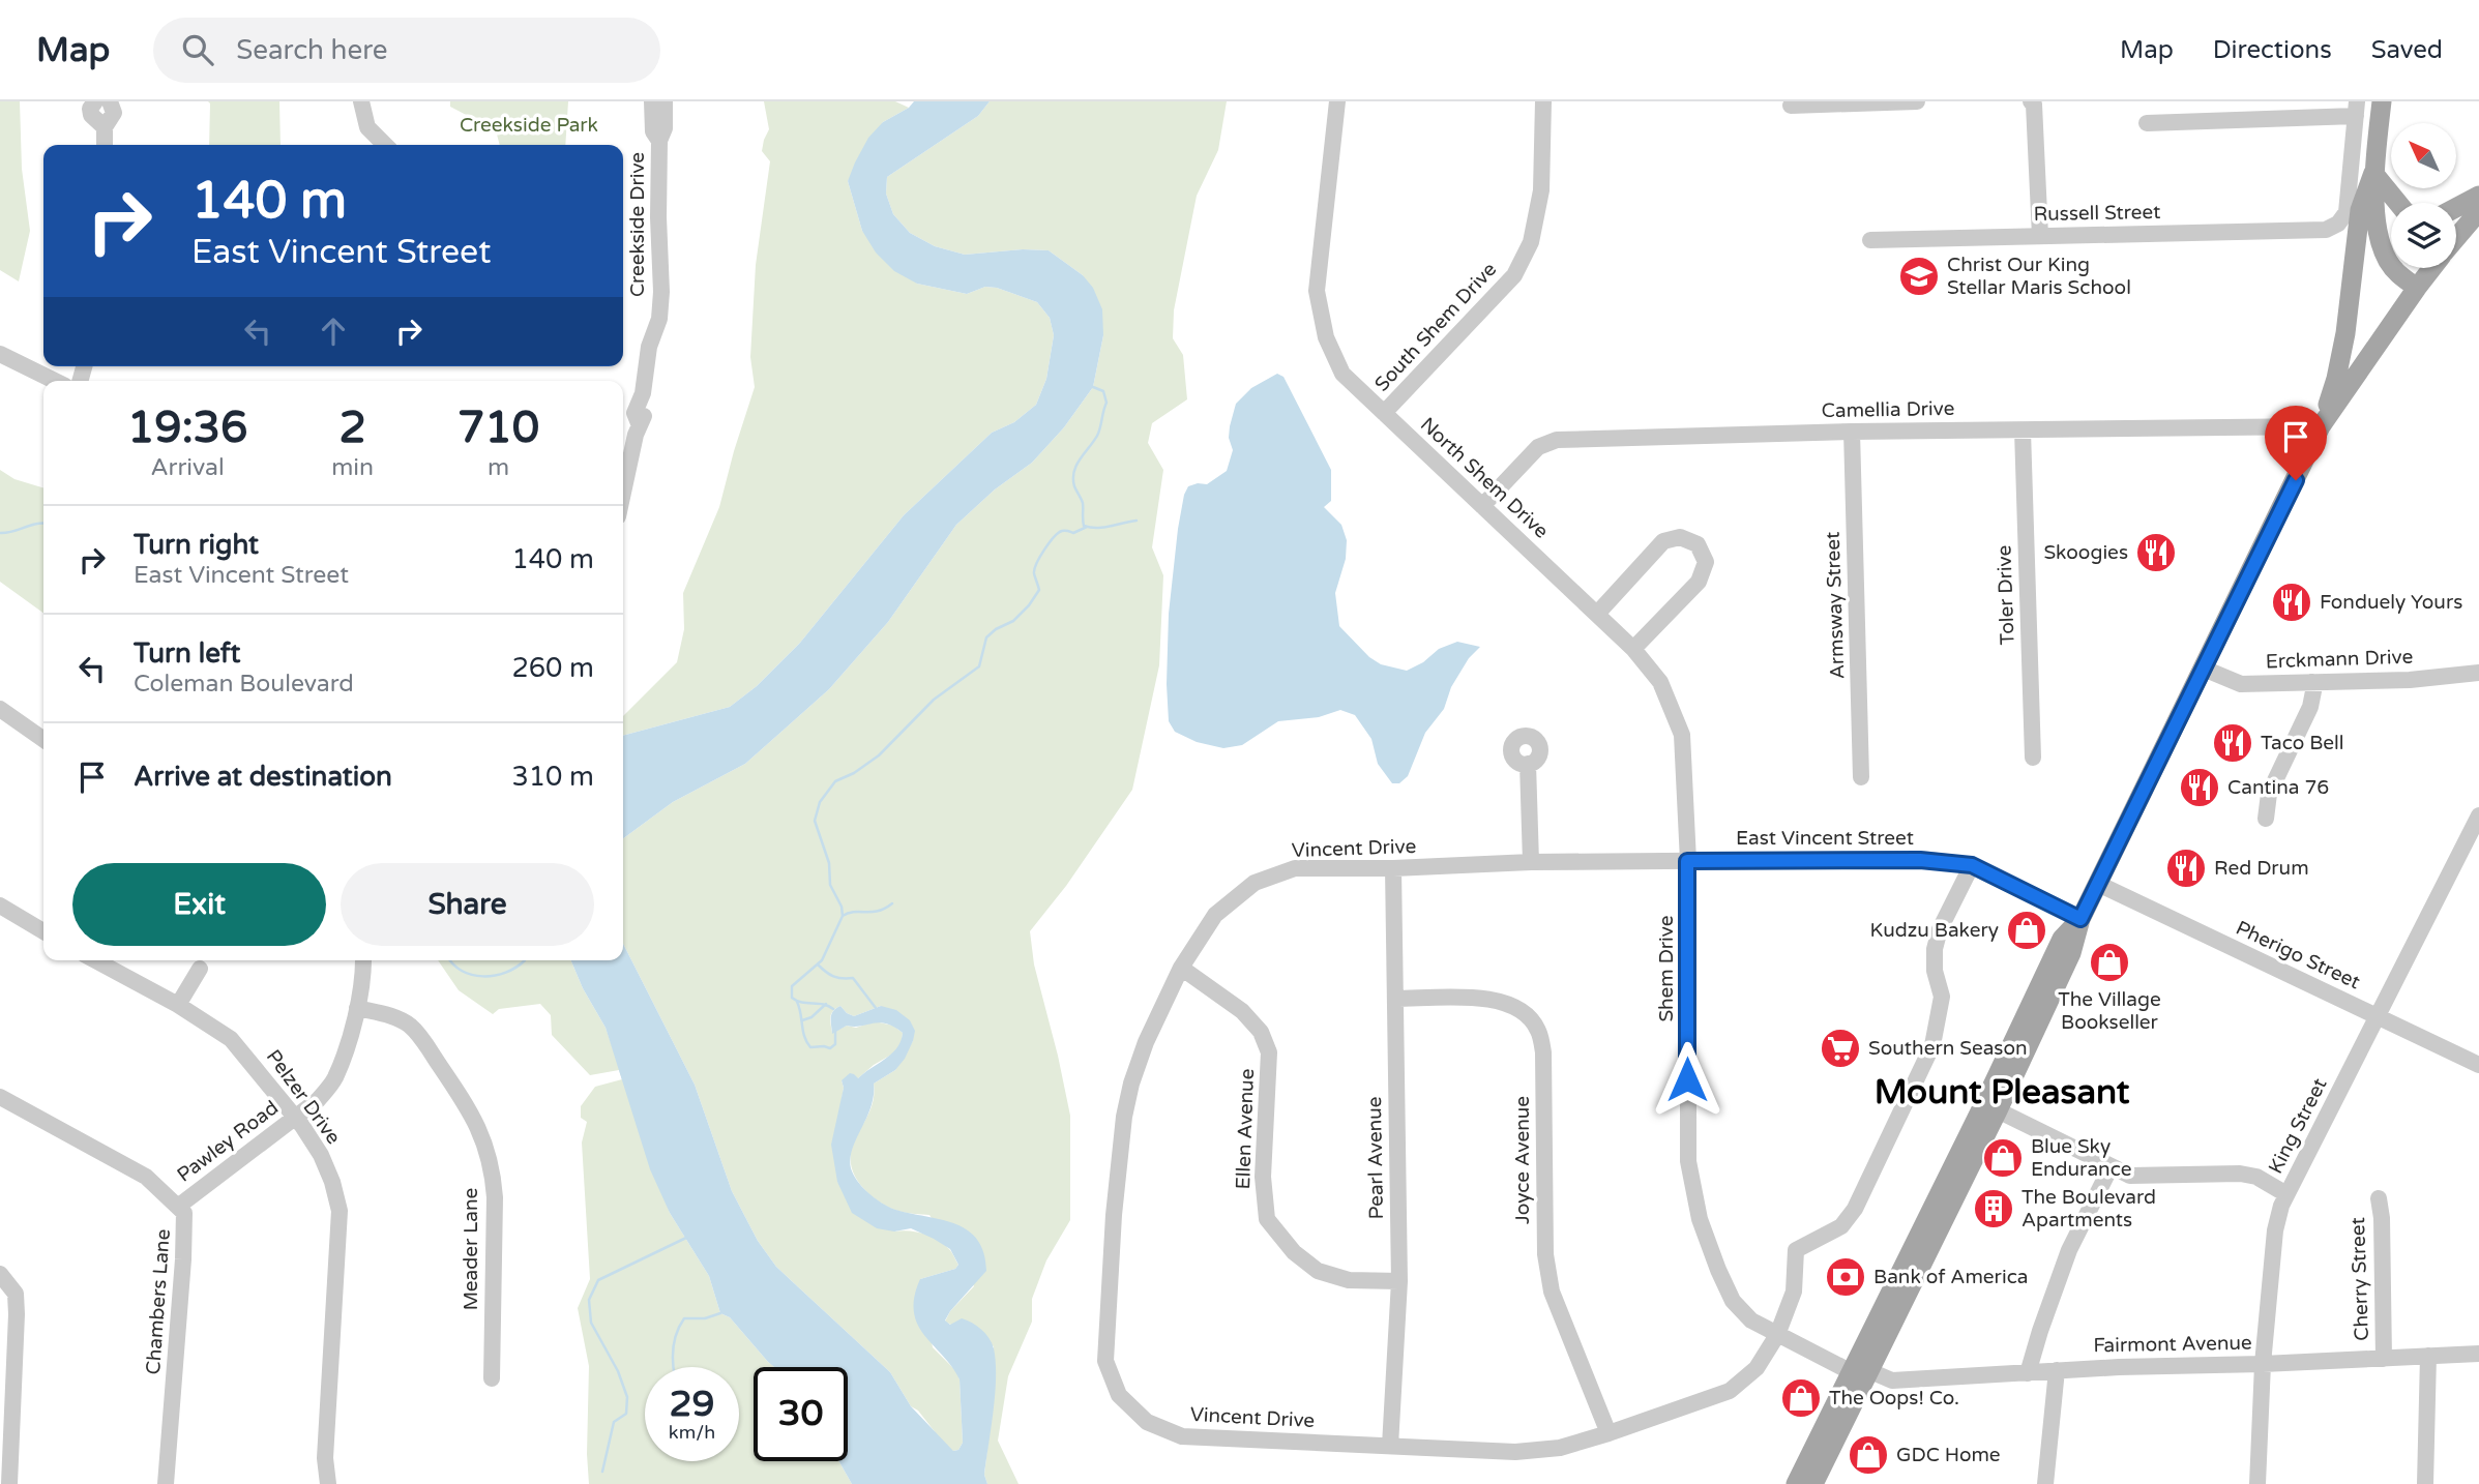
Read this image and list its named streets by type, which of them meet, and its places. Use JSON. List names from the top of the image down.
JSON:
{
  "streets": {
    "street": [
      "Russell Street",
      "Creekside Drive",
      "South Shem Drive",
      "Camellia Drive",
      "North Shem Drive",
      "Toler Drive",
      "Armsway Street",
      "Erckmann Drive",
      "East Vincent Street",
      "Vincent Drive",
      "Pherigo Street",
      "Shem Drive",
      "Pelzer Drive",
      "King Street",
      "Ellen Avenue",
      "Pawley Road",
      "Pearl Avenue",
      "Joyce Avenue",
      "Meader Lane",
      "Cherry Street",
      "Chambers Lane",
      "Fairmont Avenue"
    ]
  },
  "crossings": [
    ["South Shem Drive", "North Shem Drive"],
    ["Camellia Drive", "North Shem Drive"],
    ["Camellia Drive", "Toler Drive"],
    ["Camellia Drive", "Armsway Street"],
    ["North Shem Drive", "East Vincent Street"],
    ["North Shem Drive", "Vincent Drive"],
    ["North Shem Drive", "Shem Drive"],
    ["East Vincent Street", "Vincent Drive"],
    ["East Vincent Street", "Shem Drive"],
    ["Vincent Drive", "Shem Drive"],
    ["Vincent Drive", "Ellen Avenue"],
    ["Vincent Drive", "Pearl Avenue"],
    ["Vincent Drive", "Joyce Avenue"],
    ["Pherigo Street", "King Street"],
    ["Shem Drive", "Fairmont Avenue"],
    ["Pelzer Drive", "Pawley Road"],
    ["King Street", "Fairmont Avenue"],
    ["Ellen Avenue", "Pearl Avenue"],
    ["Pawley Road", "Meader Lane"],
    ["Pawley Road", "Chambers Lane"],
    ["Pearl Avenue", "Joyce Avenue"],
    ["Cherry Street", "Fairmont Avenue"]
  ],
  "districts": ["Mount Pleasant"],
  "parks": ["Creekside Park"],
  "places": {
    "school or university": ["Christ Our King Stellar Maris School"],
    "restaurant": [
      "Skoogies",
      "Fonduely Yours",
      "Taco Bell",
      "Cantina 76",
      "Red Drum"
    ],
    "shop": [
      "Kudzu Bakery",
      "The Village Bookseller",
      "Blue Sky Endurance",
      "The Oops! Co.",
      "GDC Home"
    ],
    "supermarket": ["Southern Season"],
    "building": ["The Boulevard Apartments"],
    "bank": ["Bank of America"]
  },
  "north": "top left",
  "page": {
    "header": "Map",
    "search": "Search here",
    "nav": ["Map", "Directions", "Saved"],
    "turn": ["140 m", "East Vincent Street"],
    "eta": [
      "19:36",
      "Arrival",
      "2",
      "min",
      "710",
      "m"
    ],
    "list": [
      {
        "name": "Turn right",
        "note": "East Vincent Street",
        "value": "140 m"
      },
      {
        "name": "Turn left",
        "note": "Coleman Boulevard",
        "value": "260 m"
      },
      {
        "name": "Arrive at destination",
        "value": "310 m"
      }
    ],
    "buttons": ["Exit", "Share"],
    "speed": "29 km/h",
    "limit": "30"
  }
}
